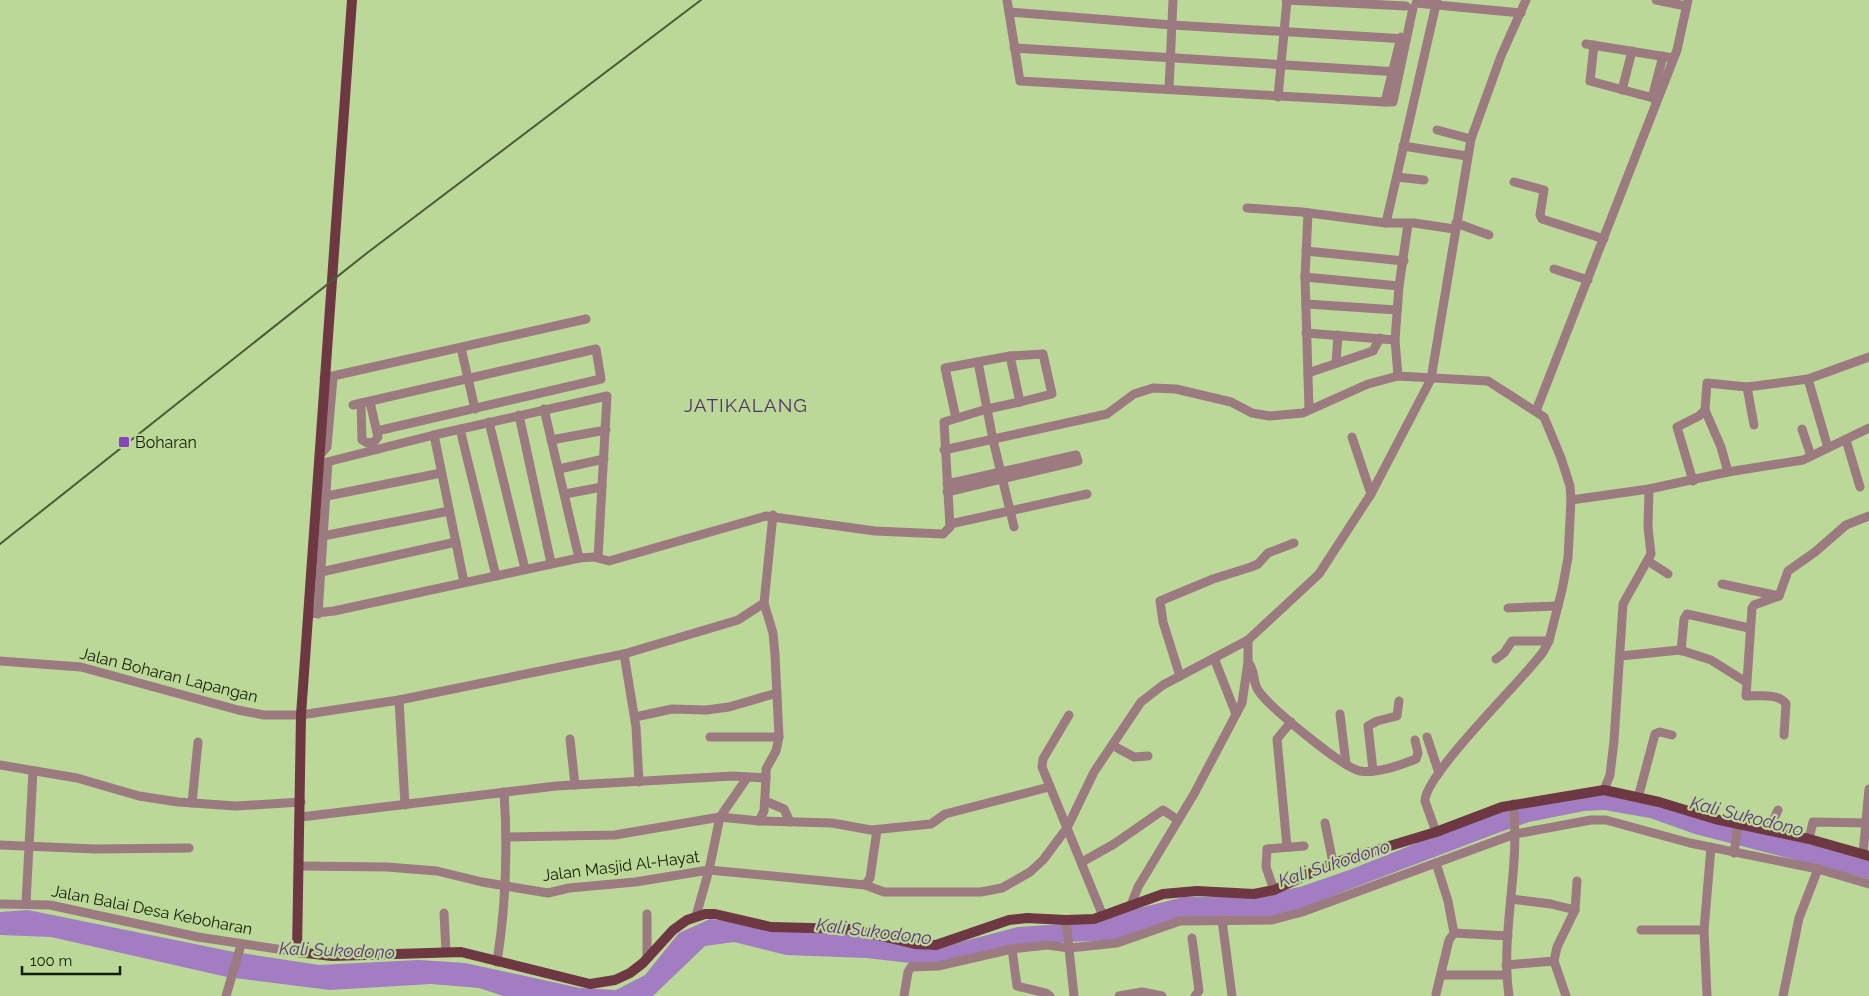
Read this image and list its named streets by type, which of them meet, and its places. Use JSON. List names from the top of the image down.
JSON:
{
  "streets": {
    "street": ["Jalan Boharan Lapangan", "Jalan Masjid Al-Hayat", "Jalan Balai Desa Keboharan"]
  },
  "districts": ["JATIKALANG"],
  "water": ["Kali Sukodono"],
  "places": {
    "transit": ["Boharan"]
  },
  "scale_bar": "100 m"
}
